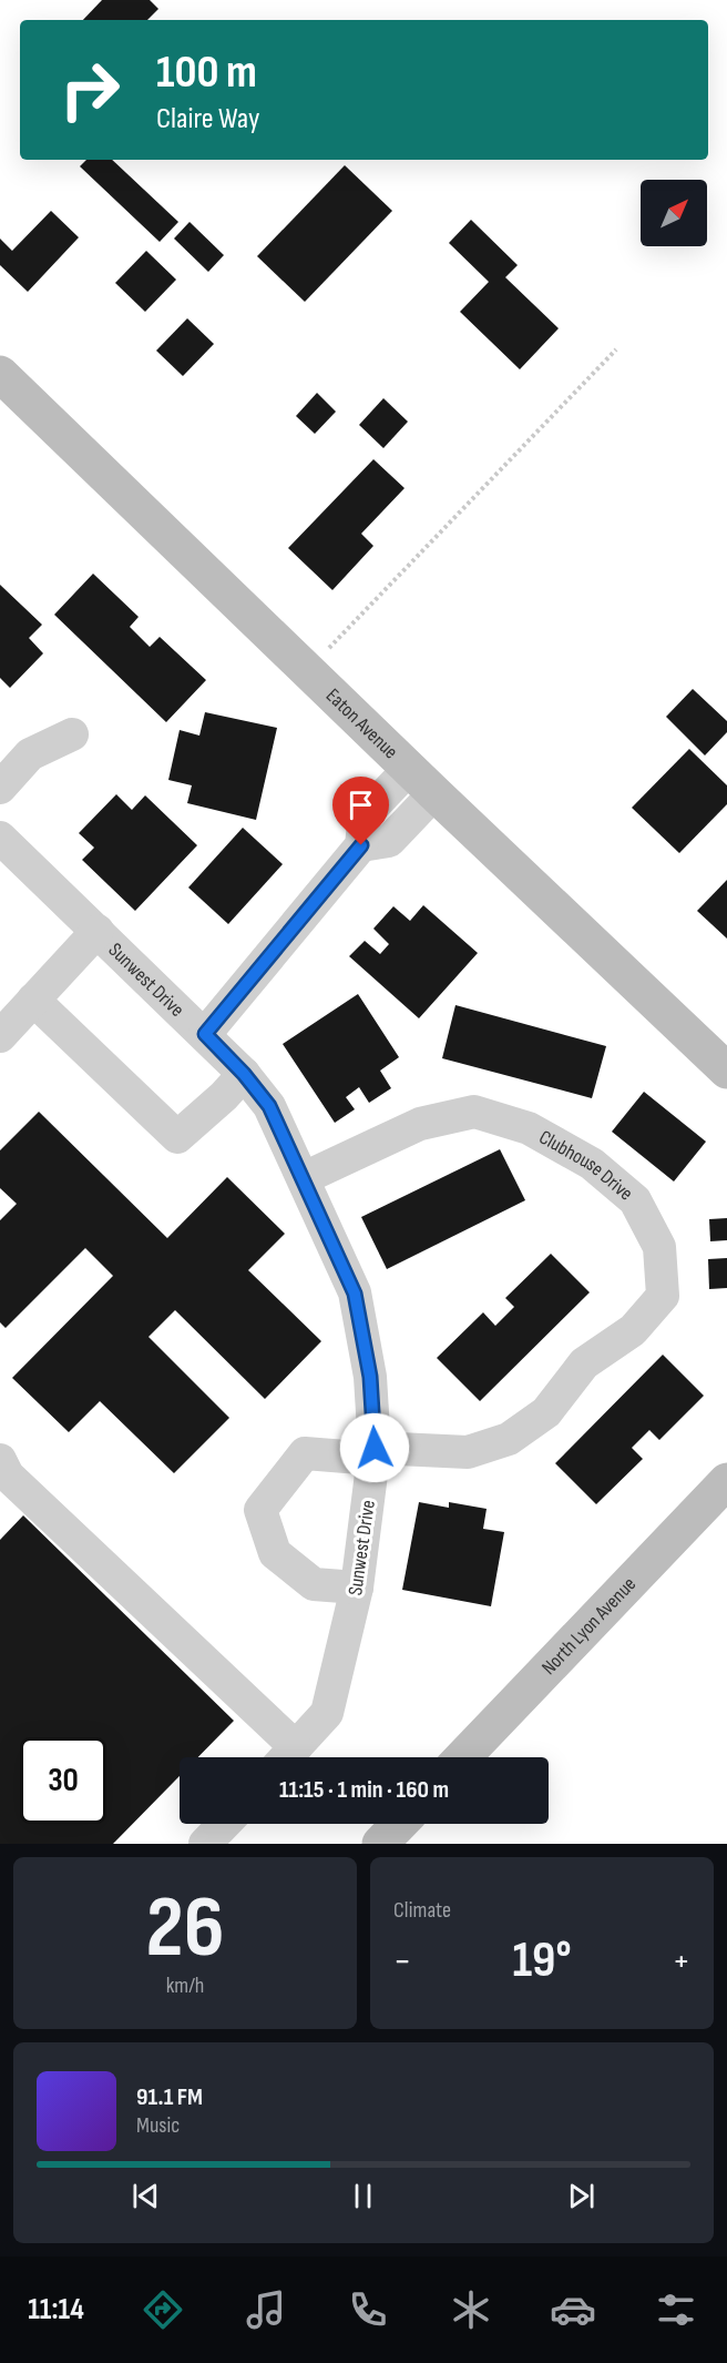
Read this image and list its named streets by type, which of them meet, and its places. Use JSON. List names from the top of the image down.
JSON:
{
  "streets": {
    "street": [
      "Eaton Avenue",
      "Sunwest Drive",
      "Clubhouse Drive",
      "North Lyon Avenue"
    ]
  },
  "crossings": [
    ["Sunwest Drive", "Clubhouse Drive"]
  ],
  "north": "top right",
  "page": {
    "turn": ["100 m", "Claire Way"],
    "limit": "30",
    "trip": "11:15 · 1 min · 160 m",
    "tile": [
      ["26", "km/h"],
      "Climate"
    ],
    "heat": ["−", "19°", "+"],
    "song": ["91.1 FM", "Music"],
    "tabs": "11:14"
  }
}
